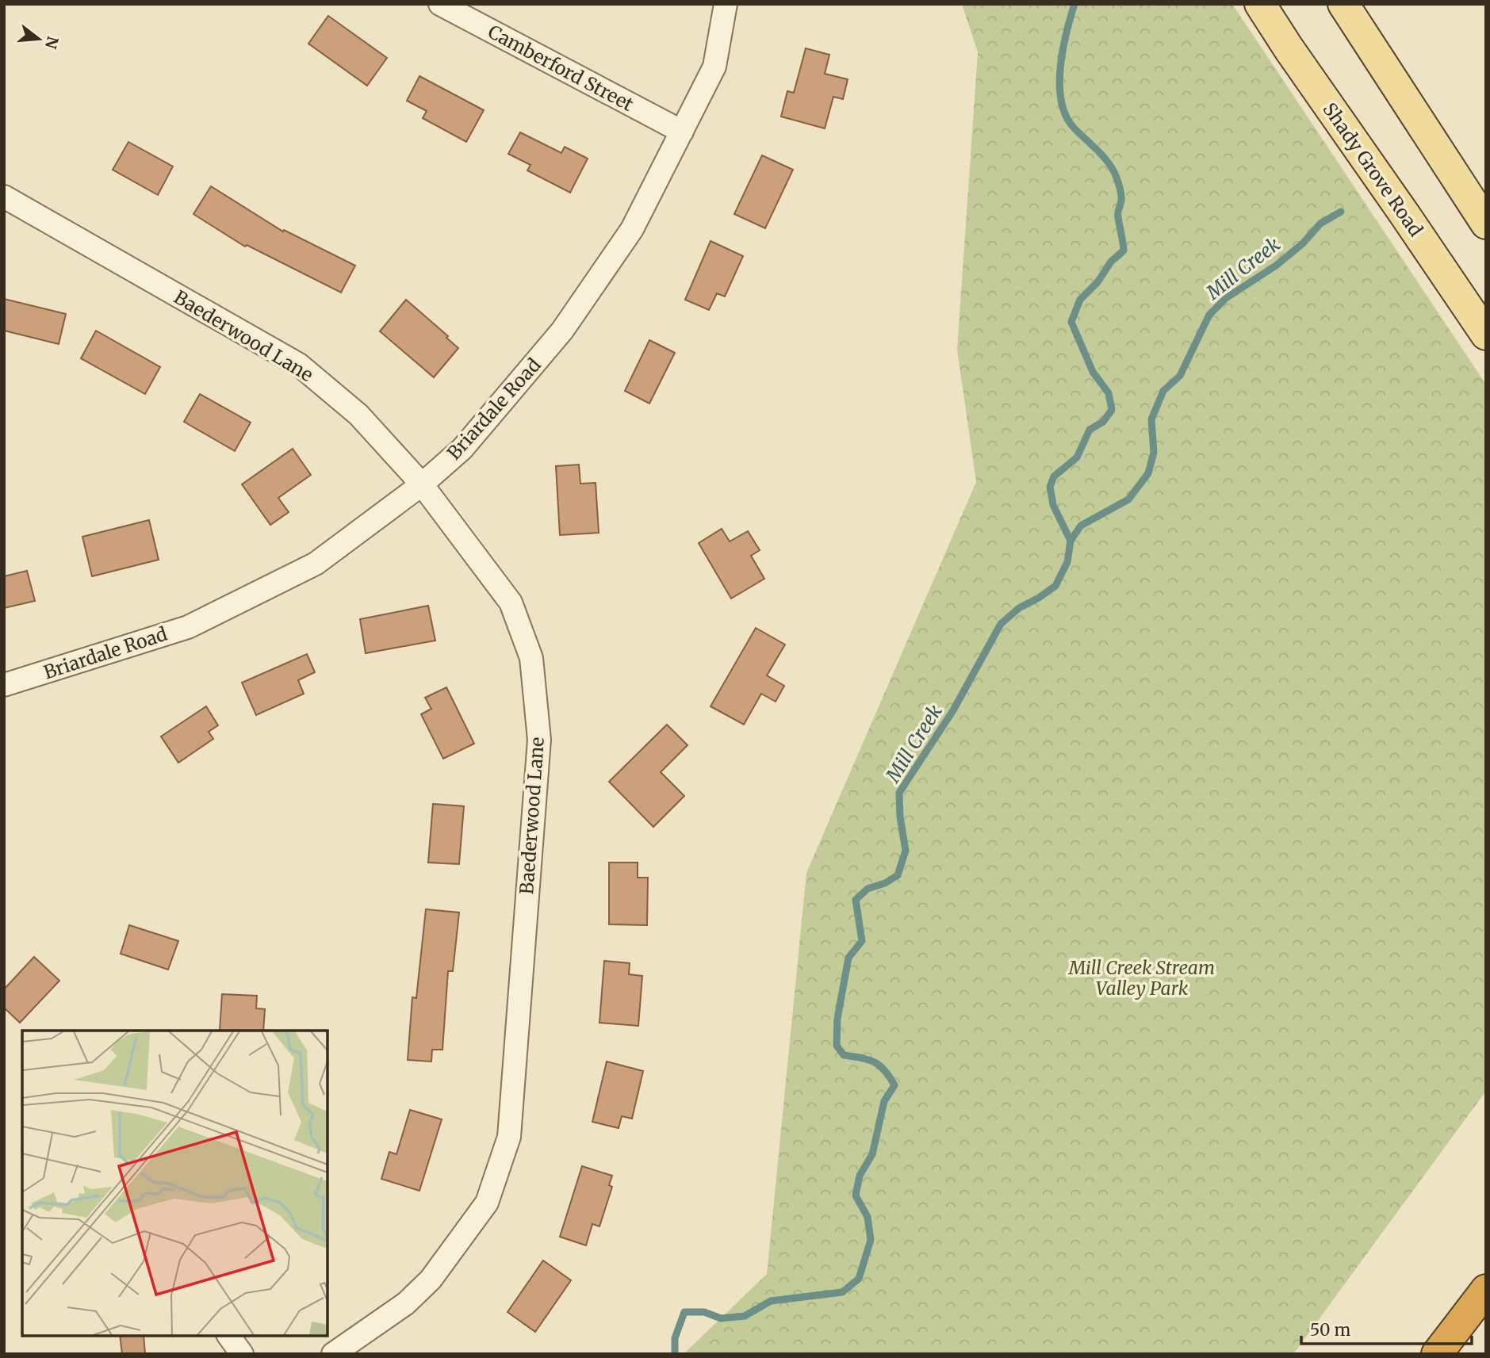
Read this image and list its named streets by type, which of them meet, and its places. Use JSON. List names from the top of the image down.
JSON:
{
  "streets": {
    "main road": ["Shady Grove Road"],
    "street": ["Camberford Street", "Baederwood Lane", "Briardale Road"]
  },
  "crossings": [
    ["Camberford Street", "Briardale Road"],
    ["Baederwood Lane", "Briardale Road"]
  ],
  "water": ["Mill Creek"],
  "parks": ["Mill Creek Stream Valley Park"],
  "scale_bar": "50 m",
  "north": "right"
}
